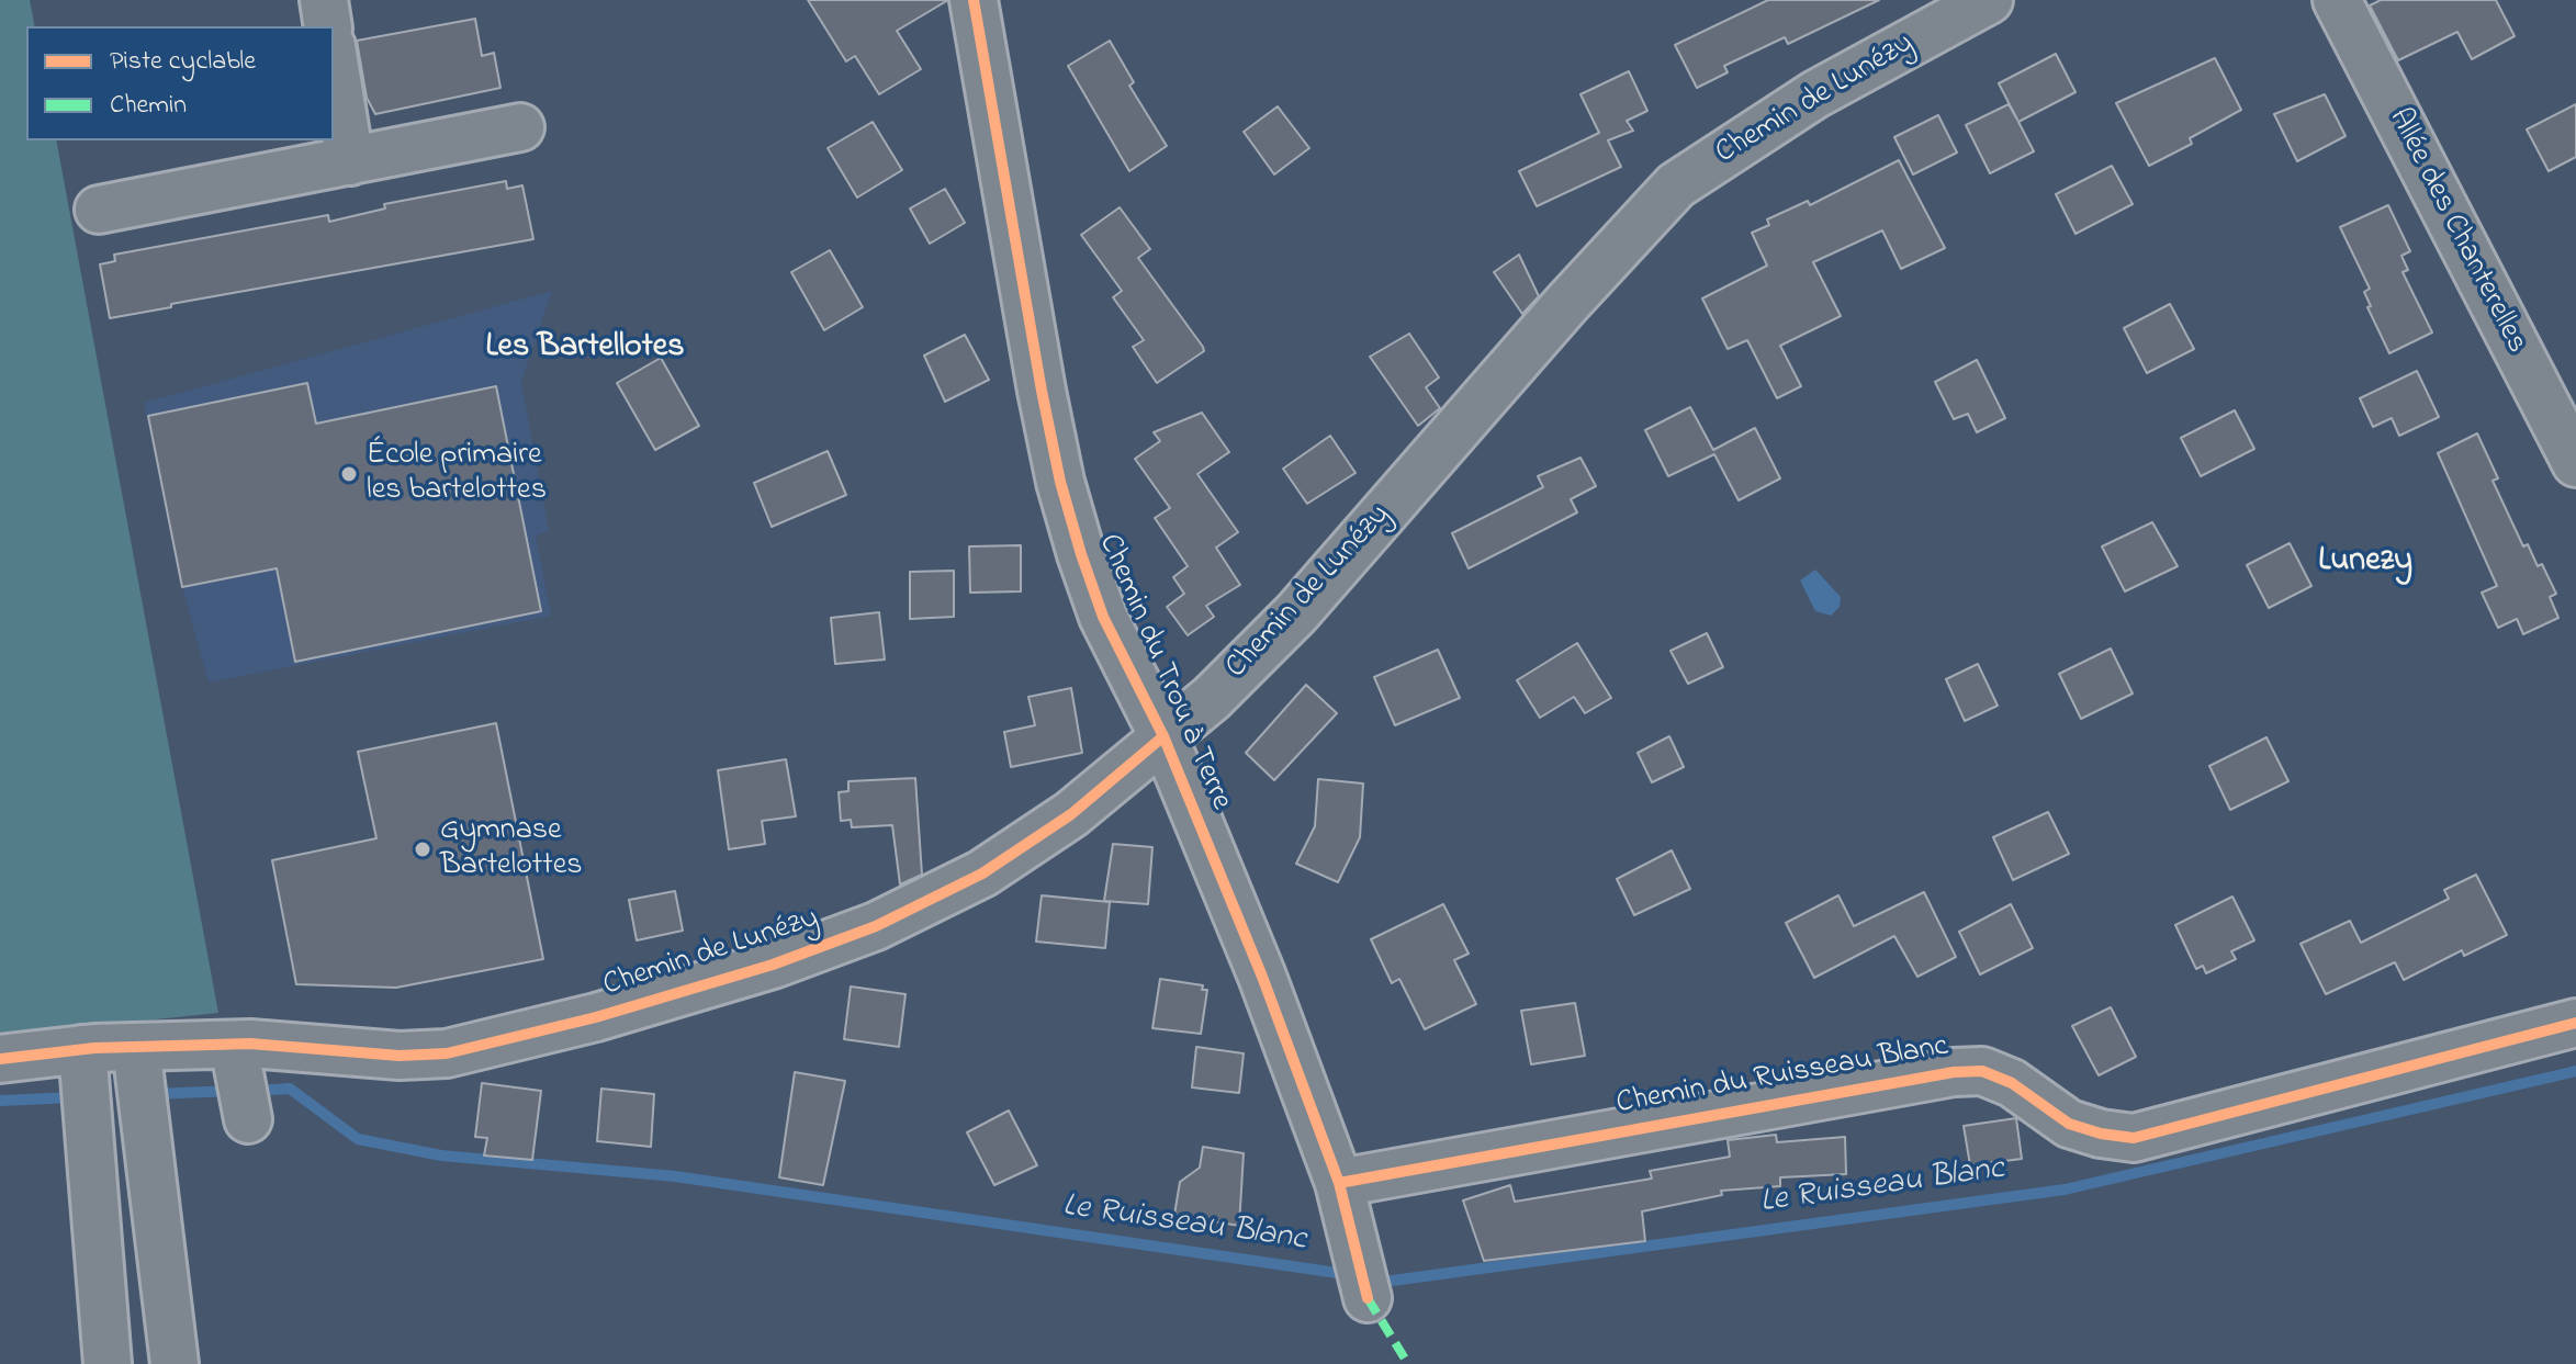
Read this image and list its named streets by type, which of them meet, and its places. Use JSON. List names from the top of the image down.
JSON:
{
  "streets": {
    "street": [
      "Chemin de Lunézy",
      "Allée des Chanterelles",
      "Chemin du Trou à Terre",
      "Chemin du Ruisseau Blanc"
    ]
  },
  "crossings": [
    ["Chemin de Lunézy", "Chemin du Trou à Terre"],
    ["Chemin du Trou à Terre", "Chemin du Ruisseau Blanc"]
  ],
  "districts": ["Les Bartellotes", "Lunezy"],
  "water": ["Le Ruisseau Blanc"],
  "places": ["École primaire les bartelottes", "Gymnase Bartelottes"],
  "legend": ["Piste cyclable", "Chemin"]
}
